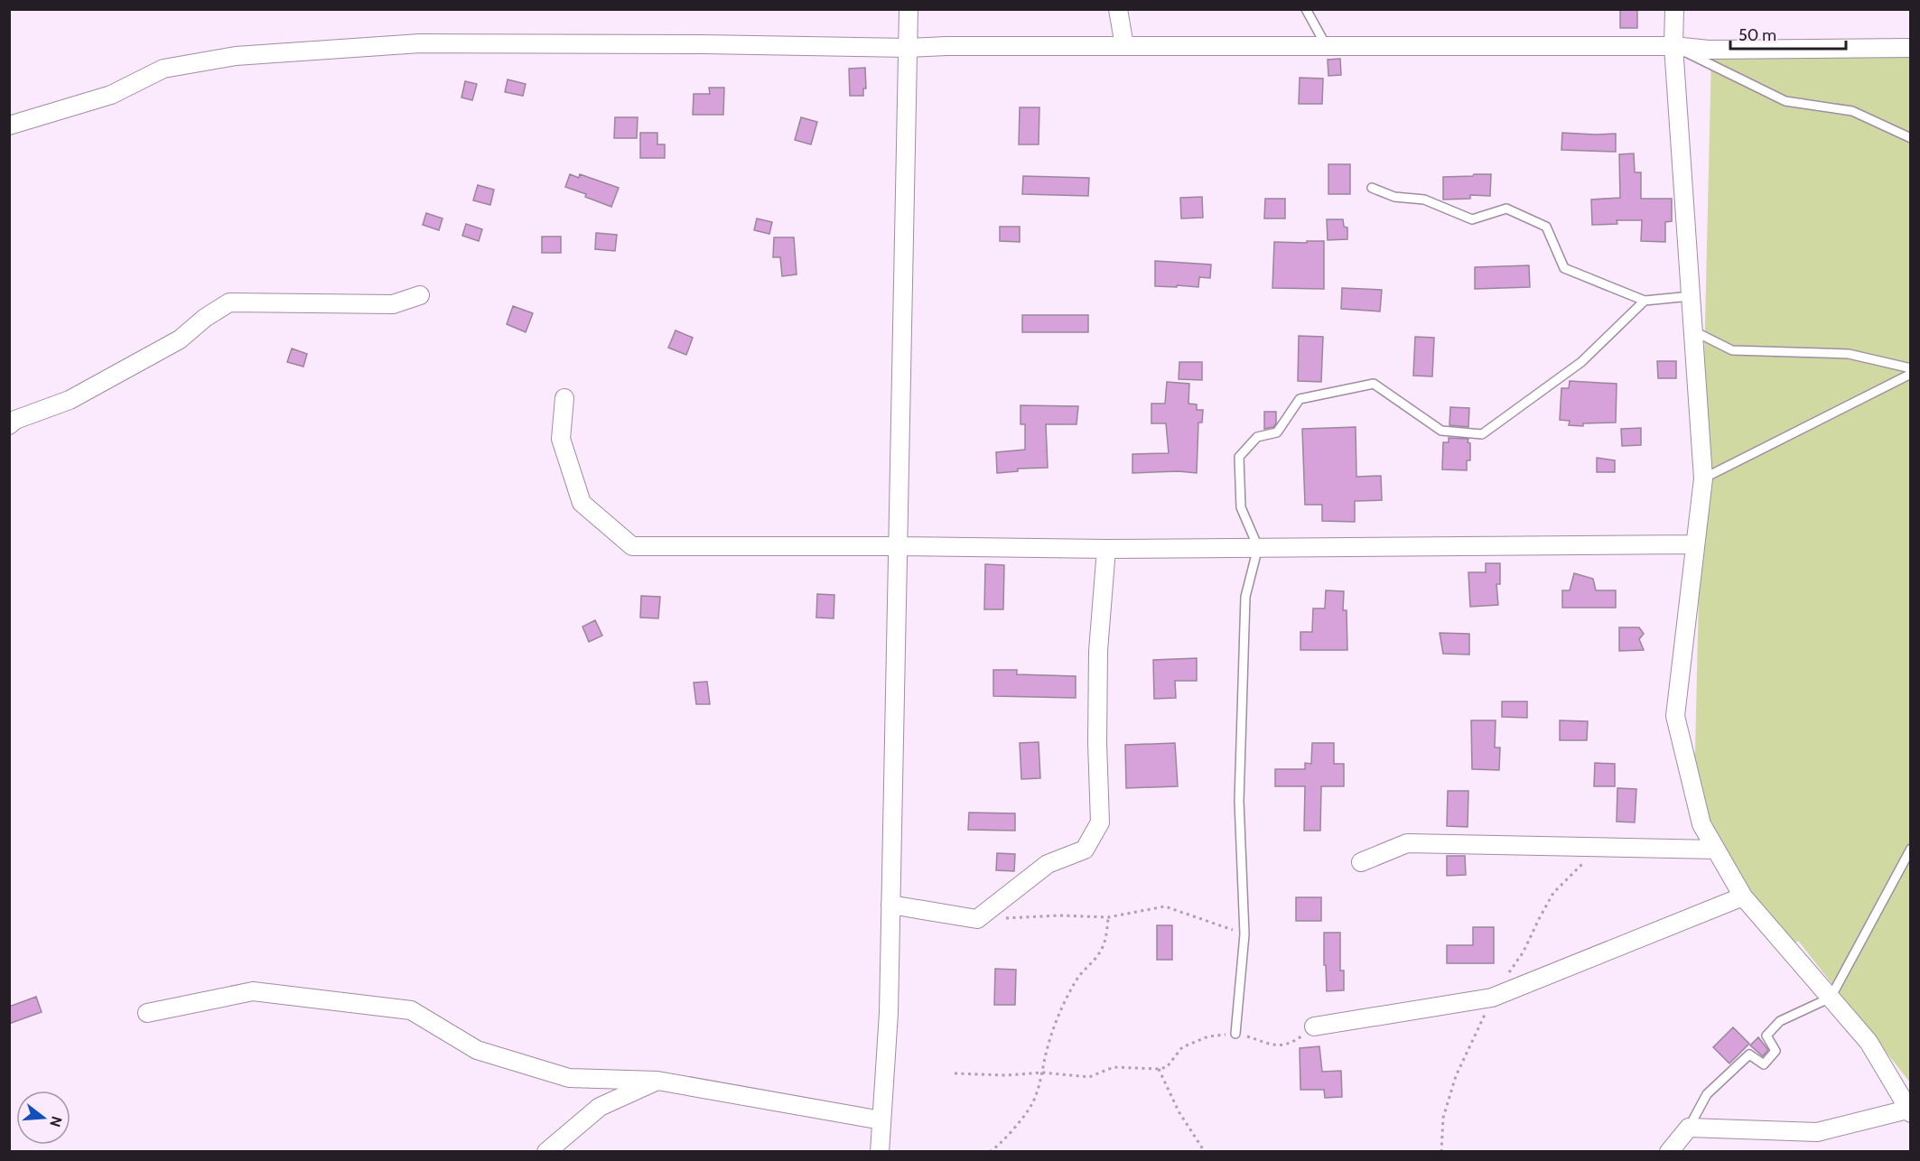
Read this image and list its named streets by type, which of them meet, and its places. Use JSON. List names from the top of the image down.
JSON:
{
  "scale_bar": "50 m",
  "north": "right"
}
